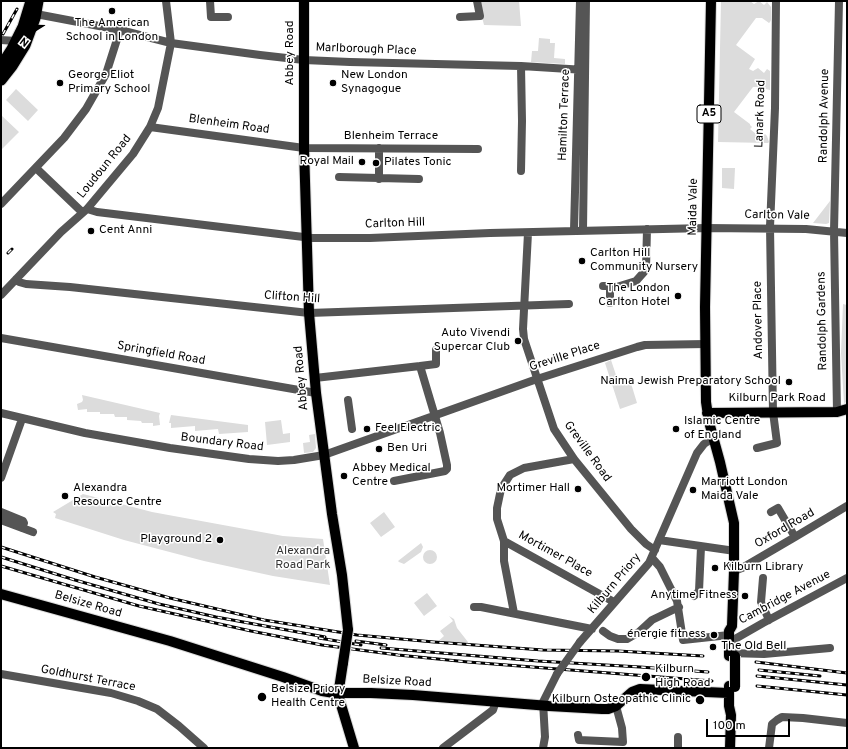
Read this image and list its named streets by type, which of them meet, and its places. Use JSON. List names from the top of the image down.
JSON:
{
  "streets": {
    "main road": [
      "Abbey Road",
      "A5",
      "Maida Vale",
      "Kilburn Park Road",
      "Belsize Road"
    ],
    "street": [
      "Marlborough Place",
      "Lanark Road",
      "Hamilton Terrace",
      "Randolph Avenue",
      "Blenheim Road",
      "Blenheim Terrace",
      "Loudoun Road",
      "Carlton Vale",
      "Carlton Hill",
      "Clifton Hill",
      "Andover Place",
      "Randolph Gardens",
      "Springfield Road",
      "Greville Place",
      "Boundary Road",
      "Greville Road",
      "Oxford Road",
      "Mortimer Place",
      "Kilburn Priory",
      "Cambridge Avenue",
      "Goldhurst Terrace"
    ]
  },
  "crossings": [
    ["Marlborough Place", "Abbey Road"],
    ["Marlborough Place", "Hamilton Terrace"],
    ["Marlborough Place", "Loudoun Road"],
    ["Abbey Road", "Blenheim Road"],
    ["Abbey Road", "Blenheim Terrace"],
    ["Abbey Road", "Carlton Hill"],
    ["Abbey Road", "Clifton Hill"],
    ["Abbey Road", "Springfield Road"],
    ["Abbey Road", "Boundary Road"],
    ["Abbey Road", "Belsize Road"],
    ["A5", "Maida Vale"],
    ["A5", "Kilburn Park Road"],
    ["A5", "Greville Road"],
    ["A5", "Oxford Road"],
    ["A5", "Kilburn Priory"],
    ["A5", "Cambridge Avenue"],
    ["Lanark Road", "Carlton Vale"],
    ["Lanark Road", "Andover Place"],
    ["Hamilton Terrace", "Carlton Hill"],
    ["Randolph Avenue", "Carlton Vale"],
    ["Randolph Avenue", "Randolph Gardens"],
    ["Blenheim Road", "Blenheim Terrace"],
    ["Blenheim Road", "Loudoun Road"],
    ["Loudoun Road", "Carlton Hill"],
    ["Loudoun Road", "Clifton Hill"],
    ["Maida Vale", "Carlton Vale"],
    ["Maida Vale", "Carlton Hill"],
    ["Maida Vale", "Greville Place"],
    ["Maida Vale", "Kilburn Park Road"],
    ["Carlton Vale", "Carlton Hill"],
    ["Carlton Vale", "Andover Place"],
    ["Carlton Vale", "Randolph Gardens"],
    ["Carlton Hill", "Greville Road"],
    ["Clifton Hill", "Greville Road"],
    ["Andover Place", "Kilburn Park Road"],
    ["Randolph Gardens", "Kilburn Park Road"],
    ["Greville Place", "Boundary Road"],
    ["Greville Place", "Greville Road"],
    ["Greville Road", "Kilburn Priory"],
    ["Greville Road", "Cambridge Avenue"],
    ["Mortimer Place", "Kilburn Priory"],
    ["Kilburn Priory", "Belsize Road"]
  ],
  "parks": ["Alexandra Road Park"],
  "places": [
    "The American School in London",
    "George Eliot Primary School",
    "New London Synagogue",
    "Royal Mail",
    "Pilates Tonic",
    "Cent Anni",
    "Carlton Hill Community Nursery",
    "The London Carlton Hotel",
    "Auto Vivendi Supercar Club",
    "Naima Jewish Preparatory School",
    "Feel Electric",
    "Islamic Centre of England",
    "Ben Uri",
    "Abbey Medical Centre",
    "Mortimer Hall",
    "Marriott London Maida Vale",
    "Alexandra Resource Centre",
    "Playground 2",
    "Kilburn Library",
    "Anytime Fitness",
    "énergie fitness",
    "The Old Bell",
    "Kilburn High Road",
    "Belsize Priory Health Centre",
    "Kilburn Osteopathic Clinic"
  ],
  "scale_bar": "100 m",
  "north": "bottom left"
}
